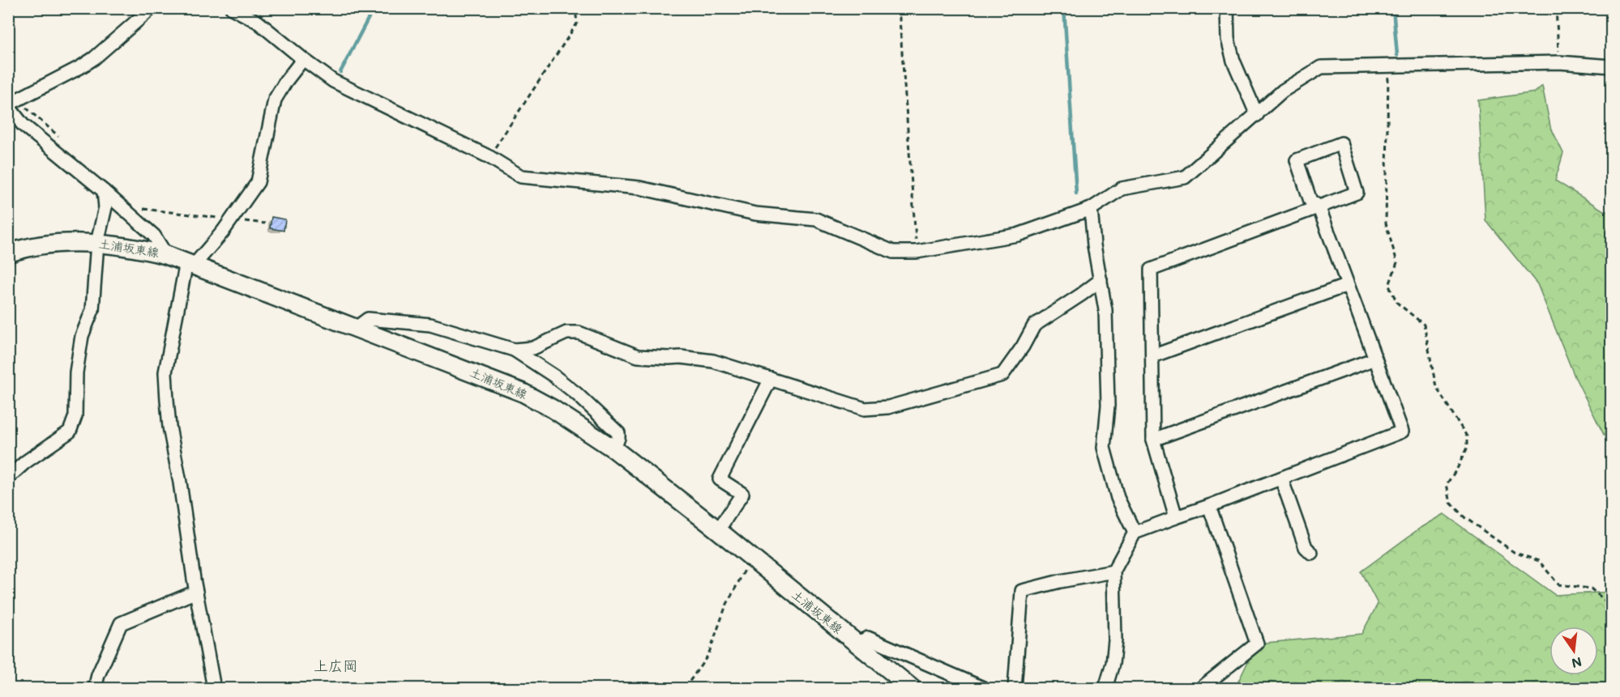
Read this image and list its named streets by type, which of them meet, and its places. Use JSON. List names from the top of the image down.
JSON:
{
  "streets": {
    "main road": ["土浦坂東線"]
  },
  "districts": ["上広岡"],
  "north": "bottom"
}
